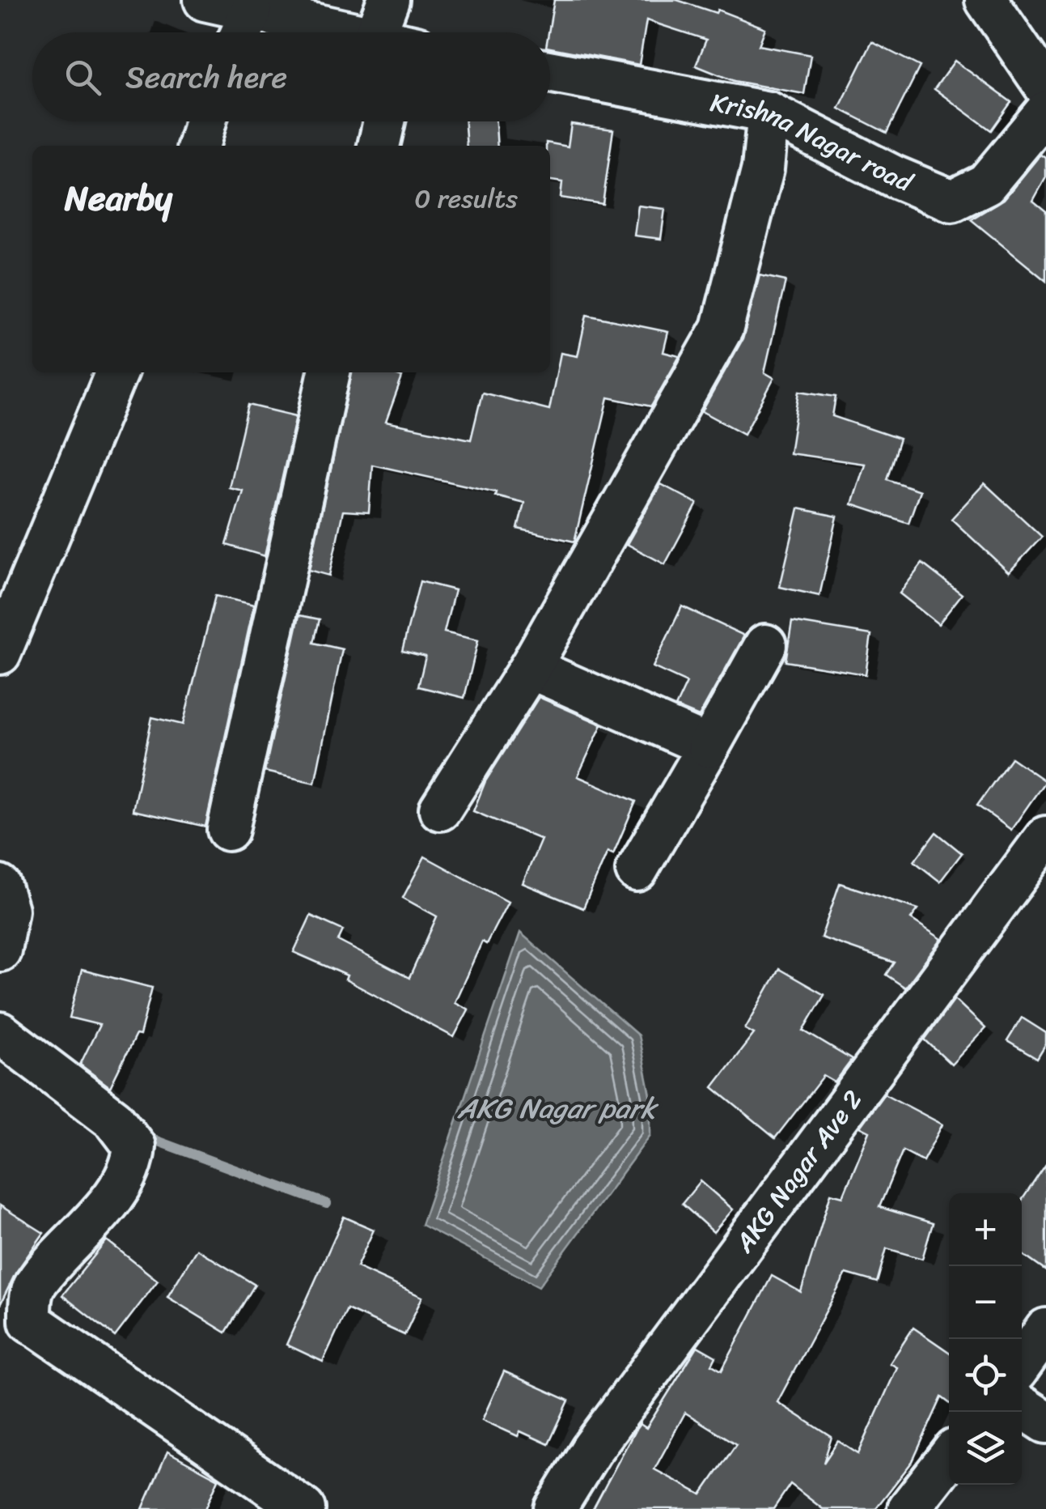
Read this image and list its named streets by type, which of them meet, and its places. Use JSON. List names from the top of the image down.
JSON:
{
  "streets": {
    "street": ["Krishna Nagar road", "AKG Nagar Ave 2"]
  },
  "water": ["AKG Nagar park"],
  "page": {
    "search": "Search here",
    "heading": ["Nearby", "0 results"],
    "map_buttons": ["+", "−"]
  }
}
